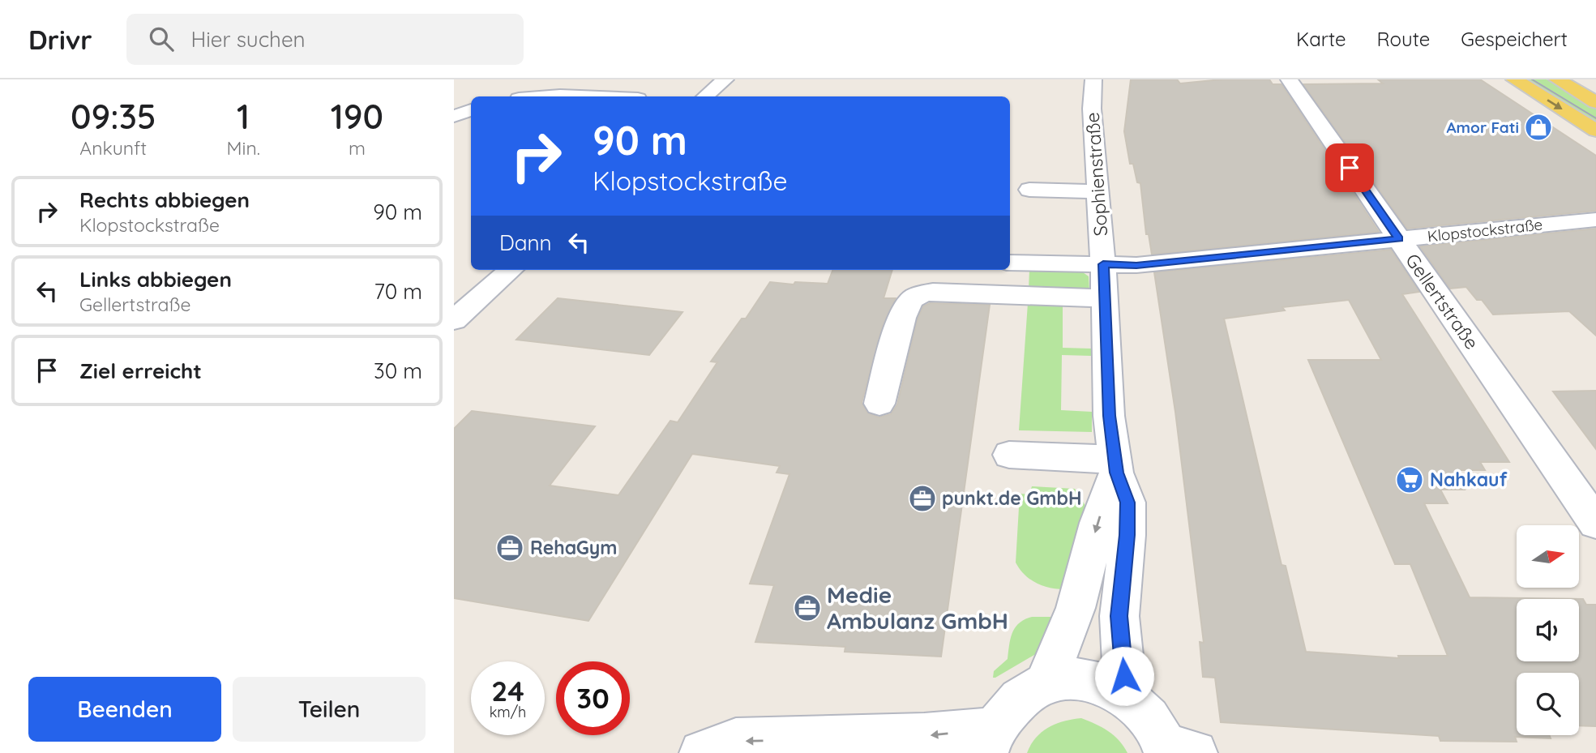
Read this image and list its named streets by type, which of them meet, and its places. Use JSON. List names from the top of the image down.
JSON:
{
  "streets": {
    "street": ["Sophienstraße", "Klopstockstraße", "Gellertstraße"]
  },
  "crossings": [
    ["Sophienstraße", "Klopstockstraße"],
    ["Klopstockstraße", "Gellertstraße"]
  ],
  "places": {
    "shop": ["Amor Fati"],
    "supermarket": ["Nahkauf"],
    "office": ["punkt.de GmbH", "RehaGym", "Medie Ambulanz GmbH"]
  },
  "north": "right",
  "page": {
    "header": "Drivr",
    "search": "Hier suchen",
    "nav": ["Karte", "Route", "Gespeichert"],
    "eta": [
      "09:35",
      "Ankunft",
      "1",
      "Min.",
      "190",
      "m"
    ],
    "turn": ["90 m", "Klopstockstraße"],
    "list": [
      {
        "name": "Rechts abbiegen",
        "note": "Klopstockstraße",
        "value": "90 m"
      },
      {
        "name": "Links abbiegen",
        "note": "Gellertstraße",
        "value": "70 m"
      },
      {
        "name": "Ziel erreicht",
        "value": "30 m"
      }
    ],
    "then": "Dann",
    "speed": "24 km/h",
    "limit": "30",
    "buttons": ["Beenden", "Teilen"]
  }
}
